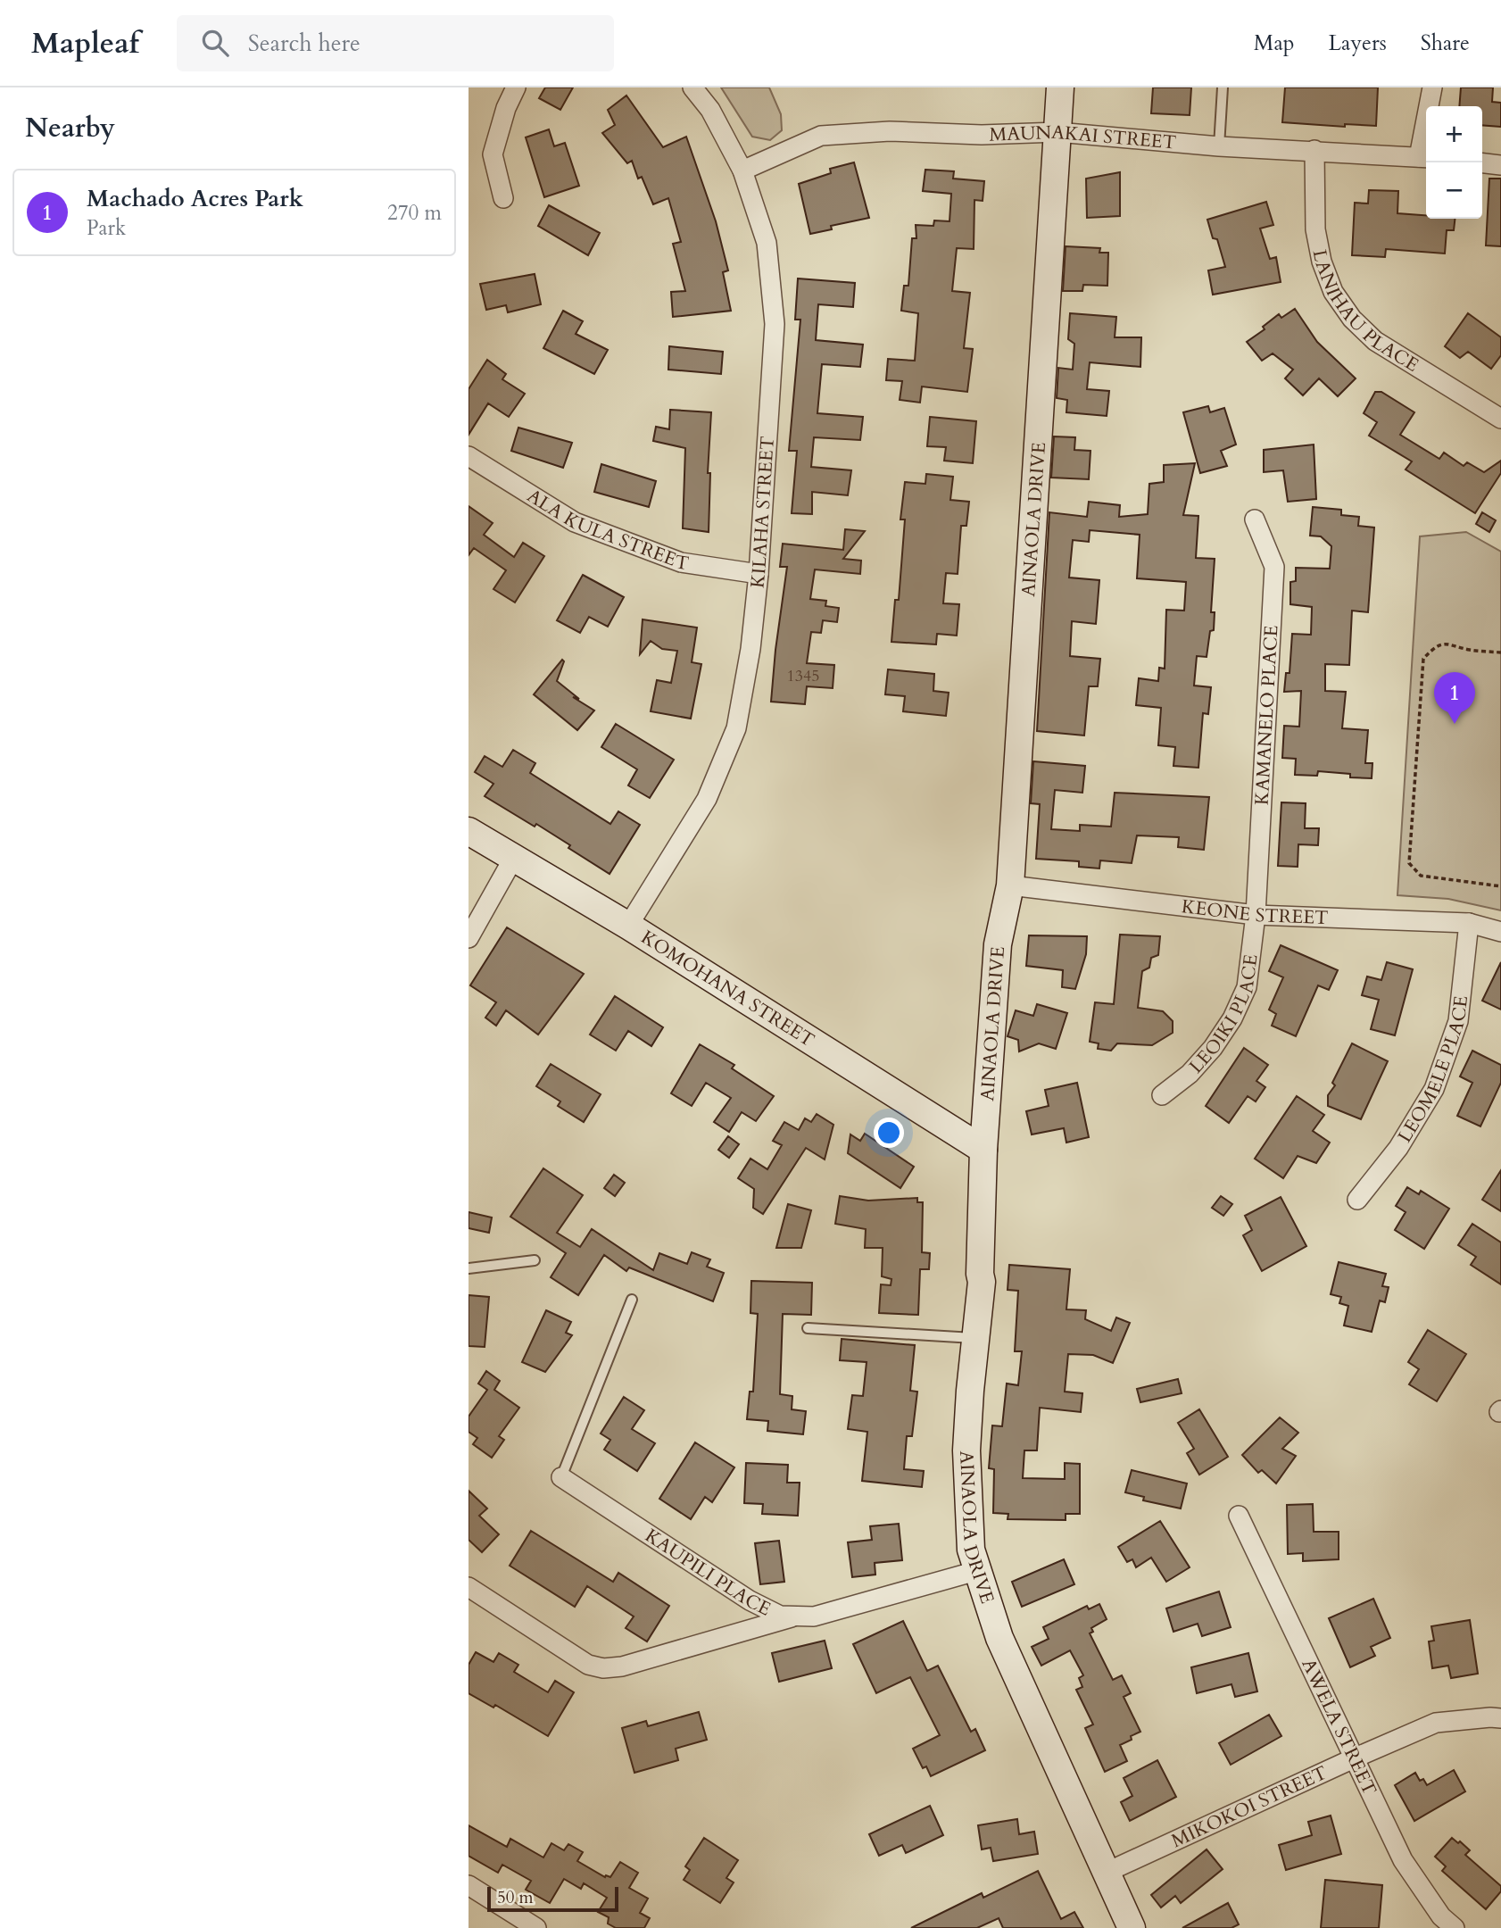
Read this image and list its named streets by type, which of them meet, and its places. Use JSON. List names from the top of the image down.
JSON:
{
  "streets": {
    "street": [
      "MAUNAKAI STREET",
      "LANIHAU PLACE",
      "KILAHA STREET",
      "AINAOLA DRIVE",
      "ALA KULA STREET",
      "KAMANELO PLACE",
      "KEONE STREET",
      "KOMOHANA STREET",
      "LEOIKI PLACE",
      "LEOMELE PLACE",
      "KAUPILI PLACE",
      "AWELA STREET",
      "MIKOKOI STREET"
    ]
  },
  "crossings": [
    ["MAUNAKAI STREET", "LANIHAU PLACE"],
    ["MAUNAKAI STREET", "KILAHA STREET"],
    ["MAUNAKAI STREET", "AINAOLA DRIVE"],
    ["KILAHA STREET", "ALA KULA STREET"],
    ["KILAHA STREET", "KOMOHANA STREET"],
    ["AINAOLA DRIVE", "KEONE STREET"],
    ["AINAOLA DRIVE", "KOMOHANA STREET"],
    ["AINAOLA DRIVE", "KAUPILI PLACE"],
    ["AINAOLA DRIVE", "MIKOKOI STREET"],
    ["KAMANELO PLACE", "KEONE STREET"],
    ["KAMANELO PLACE", "LEOIKI PLACE"],
    ["KEONE STREET", "LEOIKI PLACE"],
    ["KEONE STREET", "LEOMELE PLACE"],
    ["AWELA STREET", "MIKOKOI STREET"]
  ],
  "house_numbers": ["1345"],
  "scale_bar": "50 m",
  "page": {
    "header": "Mapleaf",
    "search": "Search here",
    "nav": ["Map", "Layers", "Share"],
    "heading": "Nearby",
    "map_buttons": ["+", "−"],
    "list": [
      {
        "mark": "1",
        "name": "Machado Acres Park",
        "note": "Park",
        "value": "270 m"
      }
    ],
    "pins": "1",
    "scale": "50 m"
  }
}
